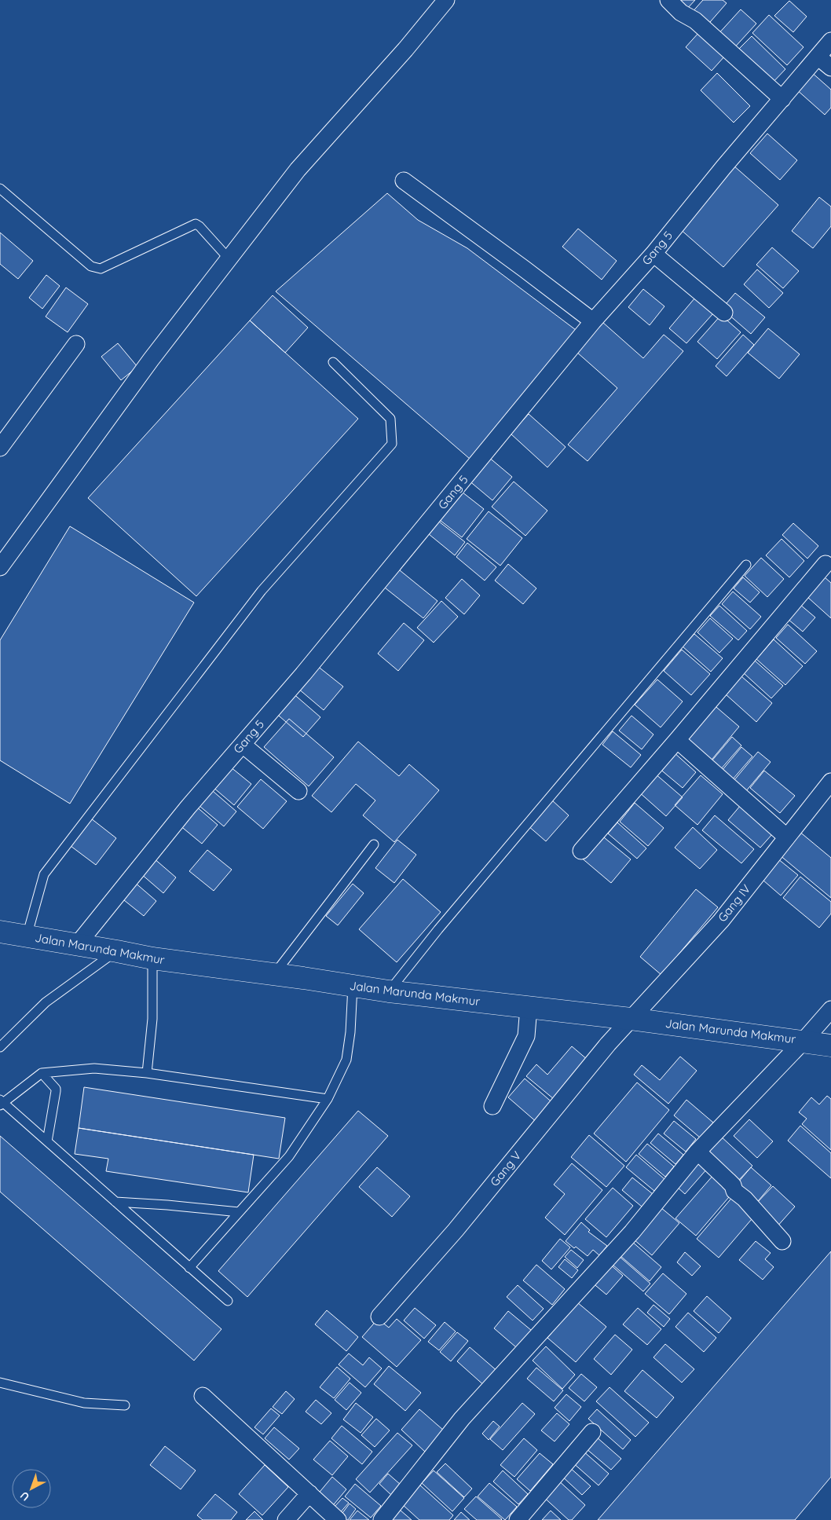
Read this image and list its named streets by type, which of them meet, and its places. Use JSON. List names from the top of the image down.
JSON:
{
  "streets": {
    "main road": ["Jalan Marunda Makmur"],
    "street": ["Gang 5", "Gang IV", "Gang V"]
  },
  "crossings": [
    ["Gang 5", "Jalan Marunda Makmur"],
    ["Gang IV", "Jalan Marunda Makmur"],
    ["Gang IV", "Gang V"],
    ["Jalan Marunda Makmur", "Gang V"]
  ],
  "north": "bottom left"
}
